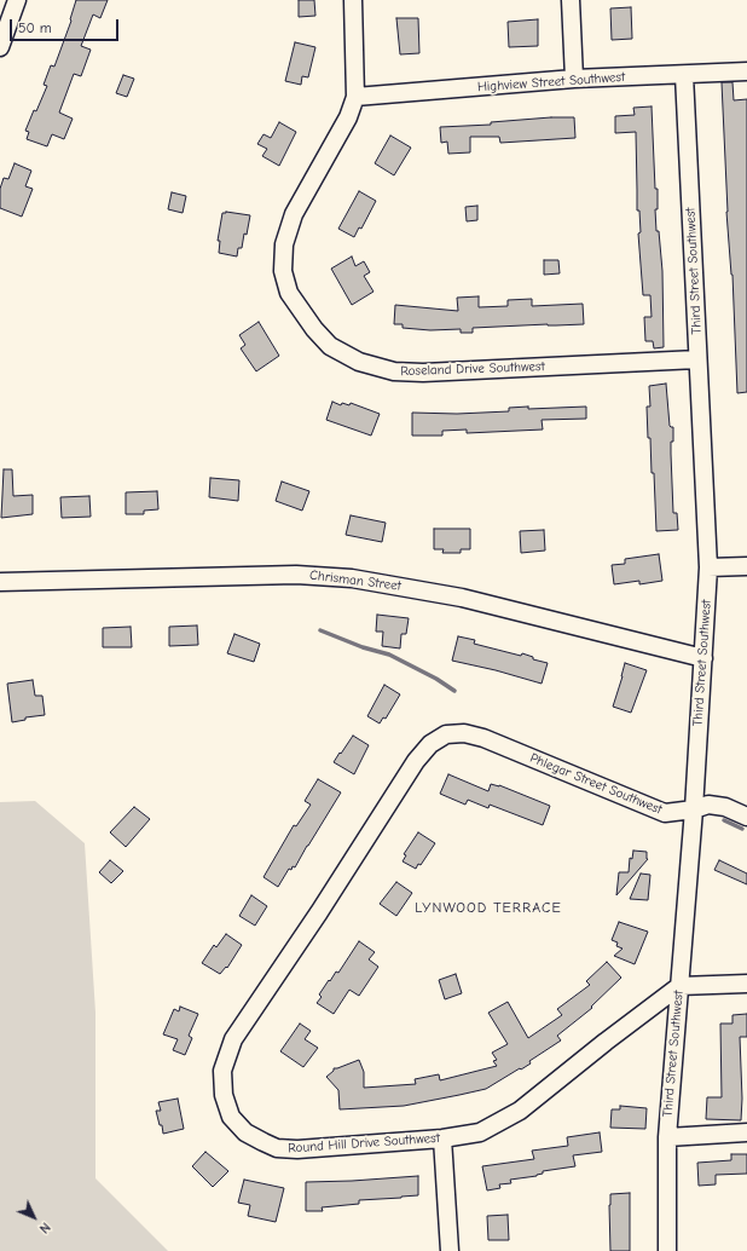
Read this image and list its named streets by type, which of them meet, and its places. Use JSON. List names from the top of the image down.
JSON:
{
  "streets": {
    "street": [
      "Highview Street Southwest",
      "Third Street Southwest",
      "Roseland Drive Southwest",
      "Chrisman Street",
      "Phlegar Street Southwest",
      "Round Hill Drive Southwest"
    ]
  },
  "crossings": [
    ["Highview Street Southwest", "Third Street Southwest"],
    ["Highview Street Southwest", "Roseland Drive Southwest"],
    ["Third Street Southwest", "Roseland Drive Southwest"],
    ["Third Street Southwest", "Chrisman Street"],
    ["Third Street Southwest", "Phlegar Street Southwest"],
    ["Third Street Southwest", "Round Hill Drive Southwest"],
    ["Phlegar Street Southwest", "Round Hill Drive Southwest"]
  ],
  "districts": ["LYNWOOD TERRACE"],
  "scale_bar": "50 m",
  "north": "bottom right"
}
